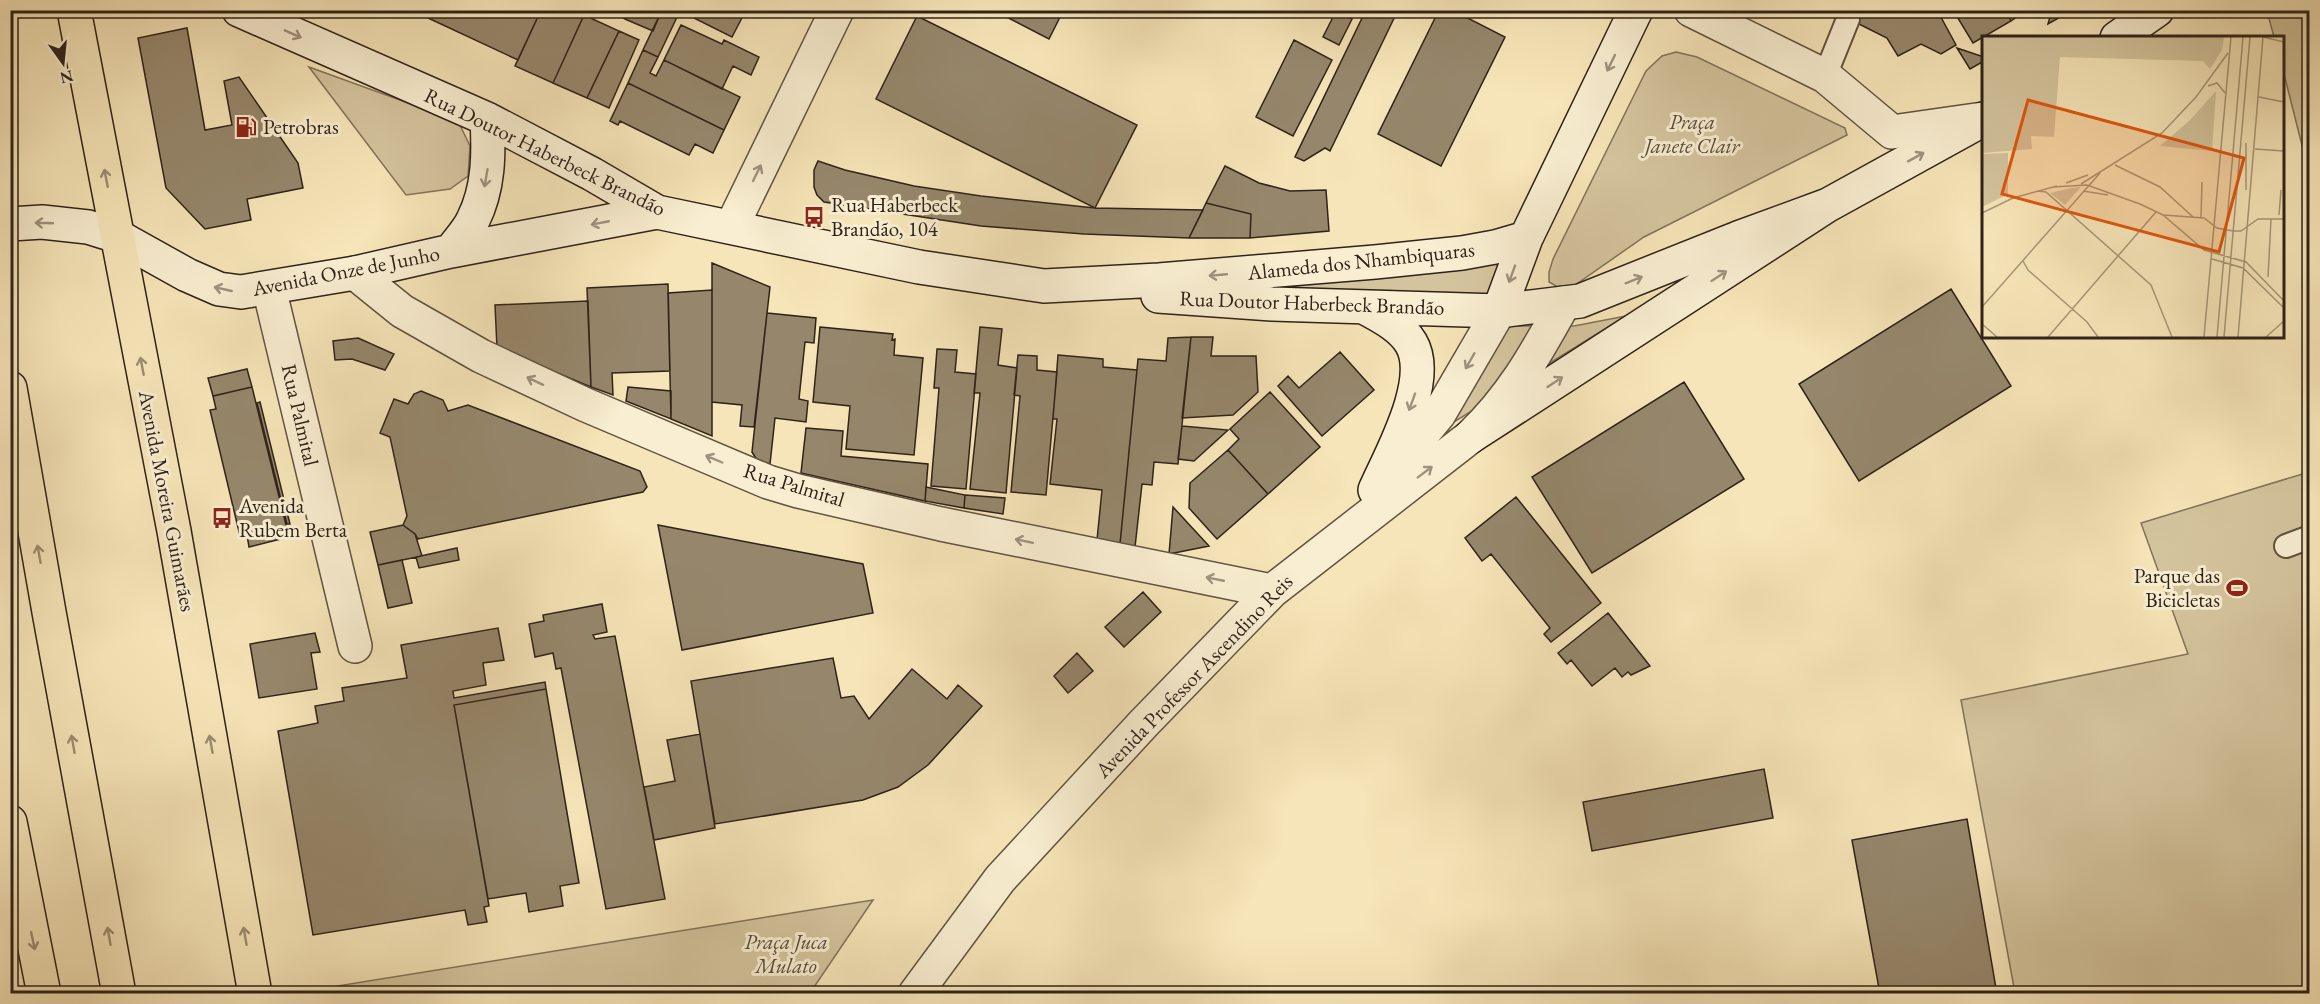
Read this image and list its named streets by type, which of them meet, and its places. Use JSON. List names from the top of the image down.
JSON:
{
  "streets": {
    "highway": ["Avenida Moreira Guimarães"],
    "street": [
      "Rua Doutor Haberbeck Brandão",
      "Alameda dos Nhambiquaras",
      "Avenida Onze de Junho",
      "Rua Palmital",
      "Avenida Professor Ascendino Reis"
    ]
  },
  "crossings": [
    ["Rua Doutor Haberbeck Brandão", "Alameda dos Nhambiquaras"],
    ["Rua Doutor Haberbeck Brandão", "Avenida Onze de Junho"],
    ["Rua Doutor Haberbeck Brandão", "Avenida Professor Ascendino Reis"],
    ["Avenida Onze de Junho", "Rua Palmital"],
    ["Avenida Onze de Junho", "Avenida Moreira Guimarães"],
    ["Rua Palmital", "Avenida Professor Ascendino Reis"]
  ],
  "one_way": ["Alameda dos Nhambiquaras", "Avenida Onze de Junho", "Rua Palmital"],
  "parks": ["Praça Janete Clair", "Praça Juca Mulato"],
  "places": {
    "fuel station": ["Petrobras"],
    "bus stop": ["Rua Haberbeck Brandão, 104", "Avenida Rubem Berta"],
    "sports": ["Parque das Bicicletas"]
  },
  "north": "bottom"
}
